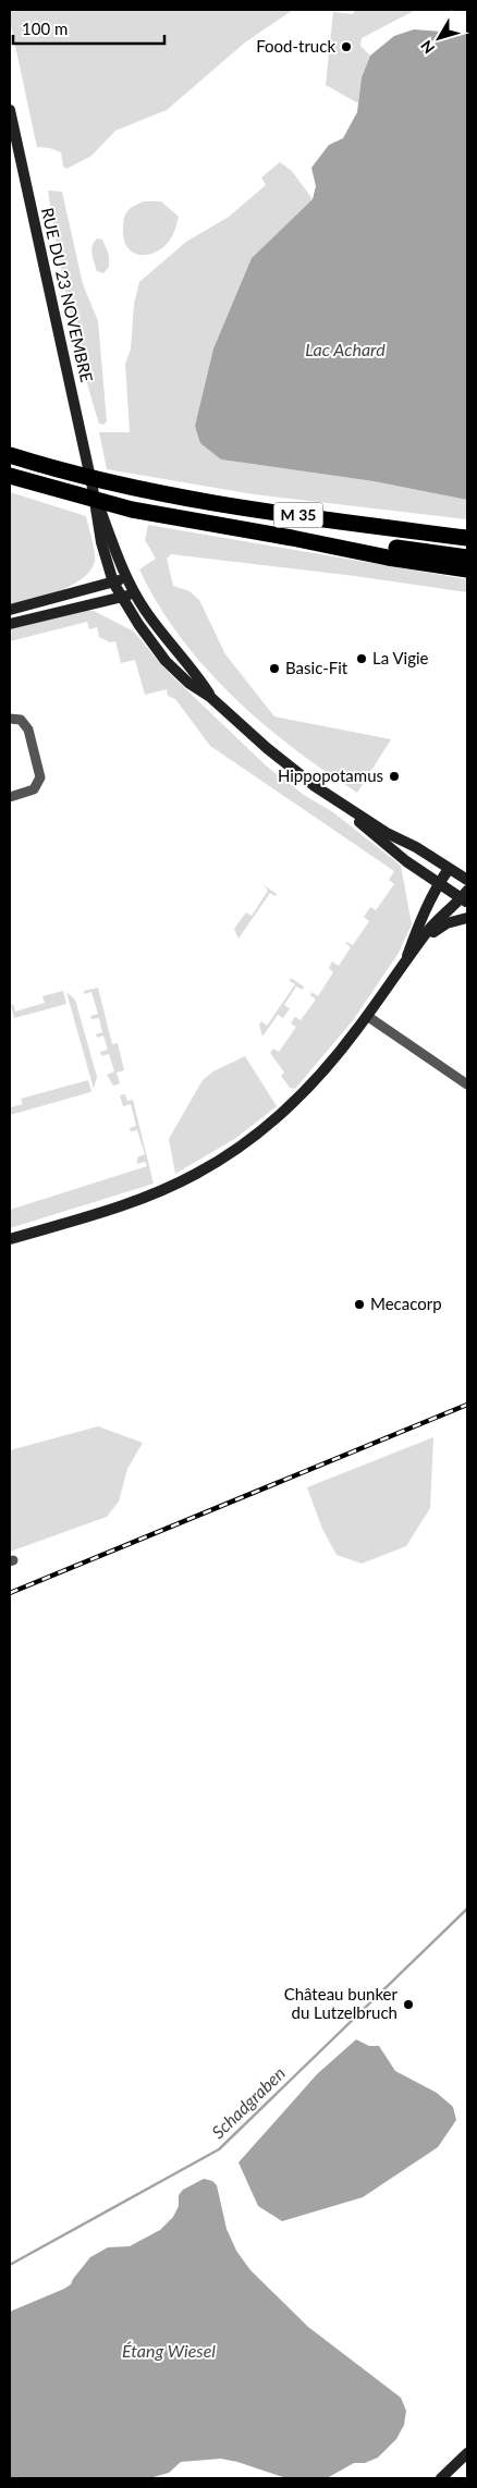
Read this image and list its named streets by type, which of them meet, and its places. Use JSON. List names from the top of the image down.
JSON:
{
  "streets": {
    "highway": ["M 35"],
    "main road": ["RUE DU 23 NOVEMBRE"]
  },
  "water": ["Lac Achard", "Schadgraben", "Étang Wiesel"],
  "places": [
    "Food-truck",
    "La Vigie",
    "Basic-Fit",
    "Hippopotamus",
    "Mecacorp",
    "Château bunker du Lutzelbruch"
  ],
  "scale_bar": "100 m",
  "north": "bottom left"
}
